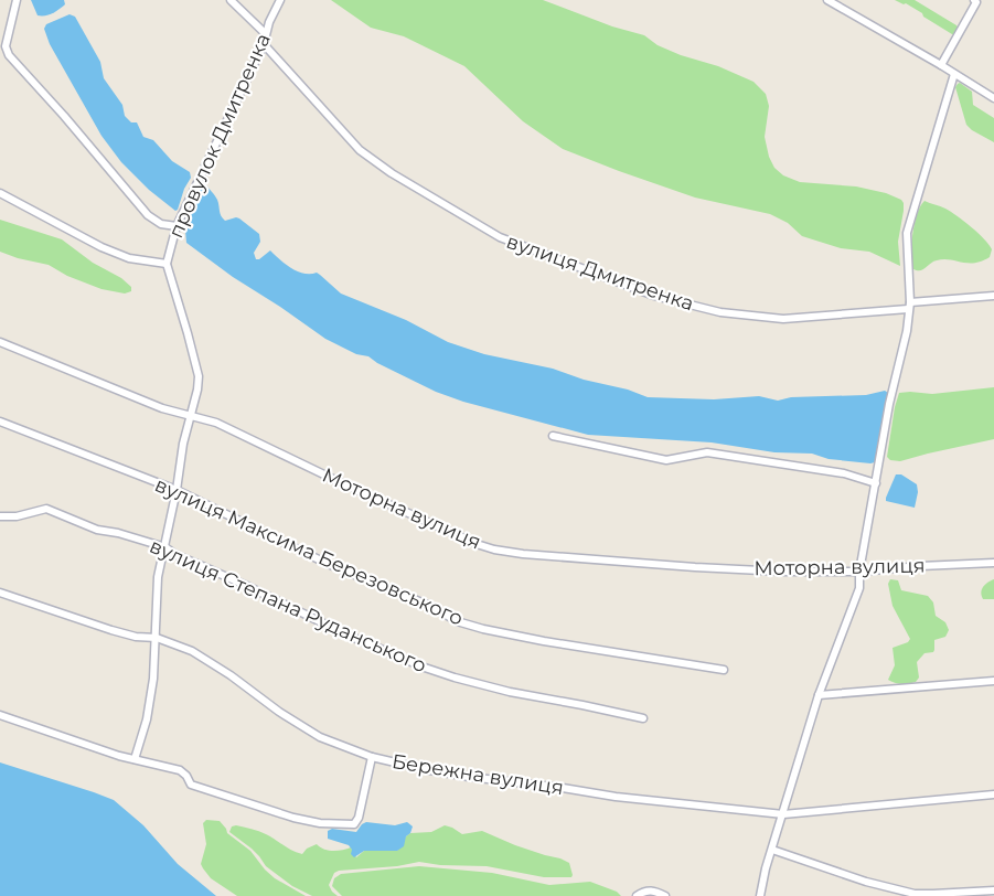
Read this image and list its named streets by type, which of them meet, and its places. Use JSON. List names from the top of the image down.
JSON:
{
  "streets": {
    "street": [
      "провулок Дмитренка",
      "вулиця Дмитренка",
      "Моторна вулиця",
      "вулиця Максима Березовського",
      "вулиця Степана Руданського",
      "Бережна вулиця"
    ]
  },
  "crossings": [
    ["провулок Дмитренка", "вулиця Дмитренка"],
    ["провулок Дмитренка", "Моторна вулиця"],
    ["провулок Дмитренка", "вулиця Максима Березовського"],
    ["провулок Дмитренка", "вулиця Степана Руданського"],
    ["провулок Дмитренка", "Бережна вулиця"]
  ]
}
